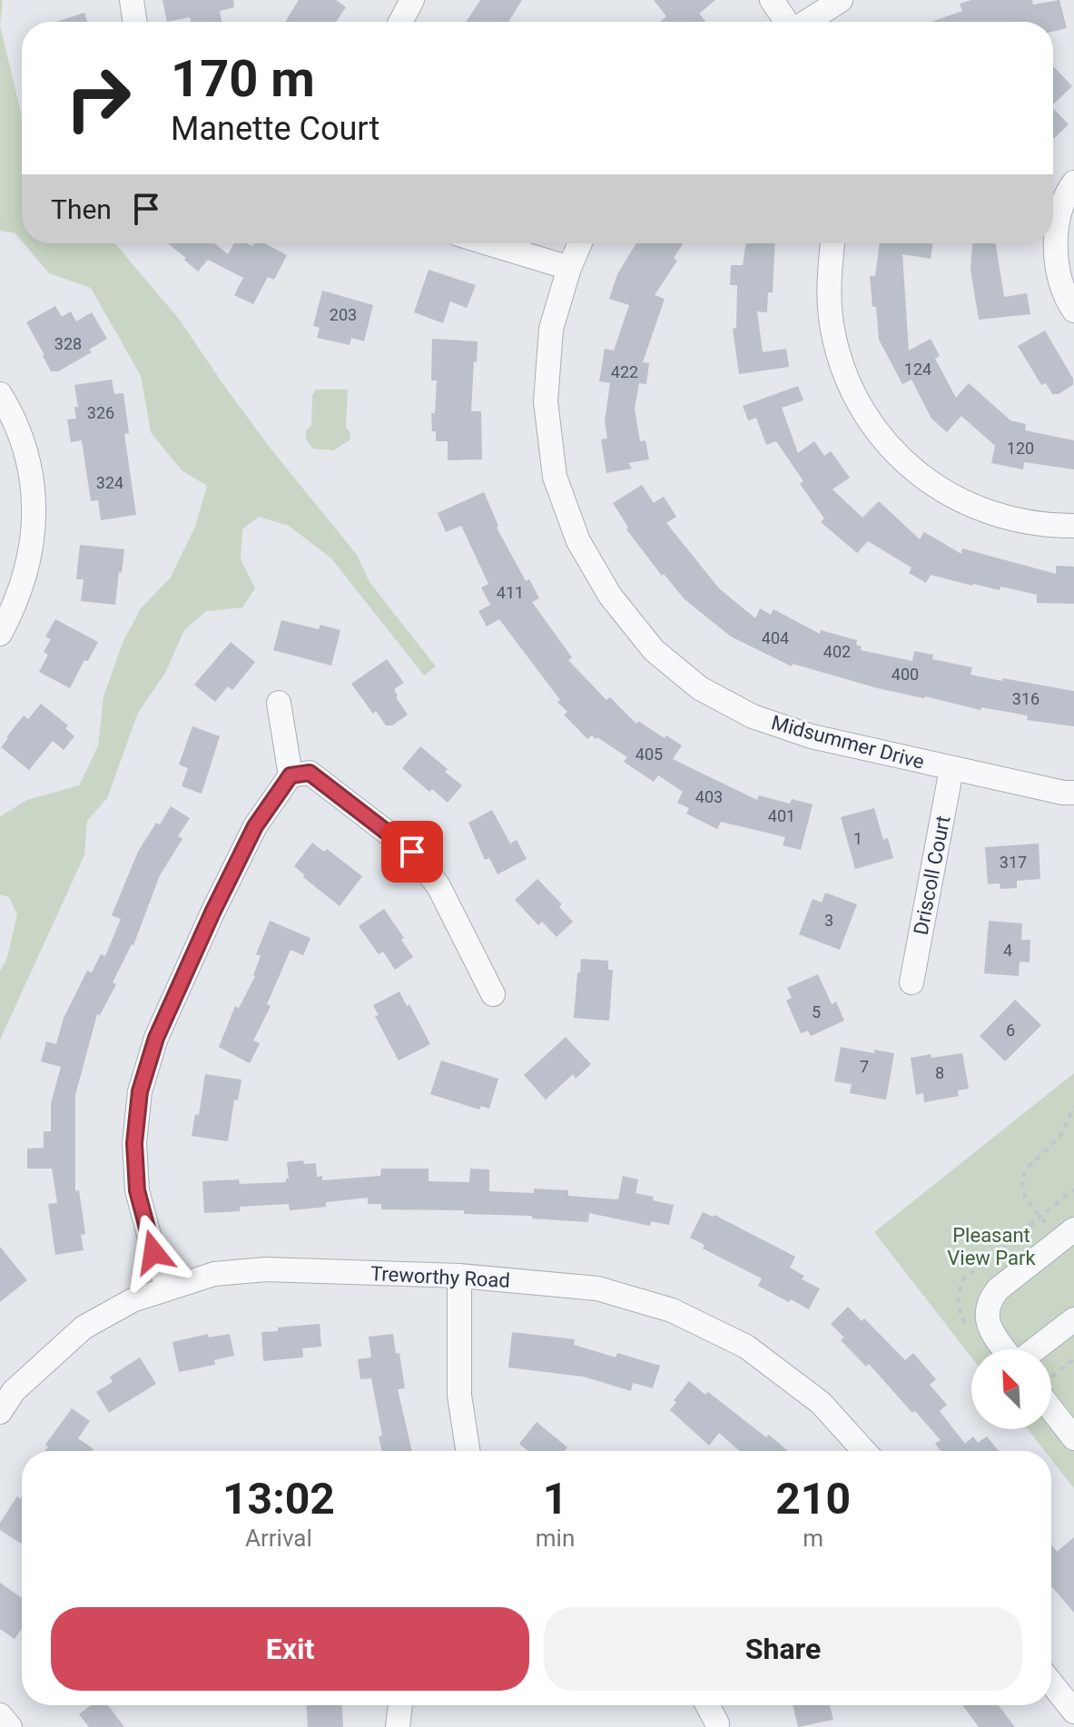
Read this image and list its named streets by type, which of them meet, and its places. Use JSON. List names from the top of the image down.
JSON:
{
  "streets": {
    "street": ["Midsummer Drive", "Driscoll Court", "Treworthy Road"]
  },
  "crossings": [
    ["Midsummer Drive", "Driscoll Court"]
  ],
  "parks": ["Pleasant View Park"],
  "house_numbers": [
    "203",
    "328",
    "124",
    "422",
    "326",
    "120",
    "324",
    "411",
    "404",
    "402",
    "400",
    "316",
    "405",
    "403",
    "401",
    "1",
    "317",
    "3",
    "4",
    "5",
    "6",
    "7",
    "8"
  ],
  "north": "top left",
  "page": {
    "turn": ["170 m", "Manette Court"],
    "then": "Then",
    "eta": [
      "13:02",
      "Arrival",
      "1",
      "min",
      "210",
      "m"
    ],
    "buttons": ["Exit", "Share"]
  }
}
